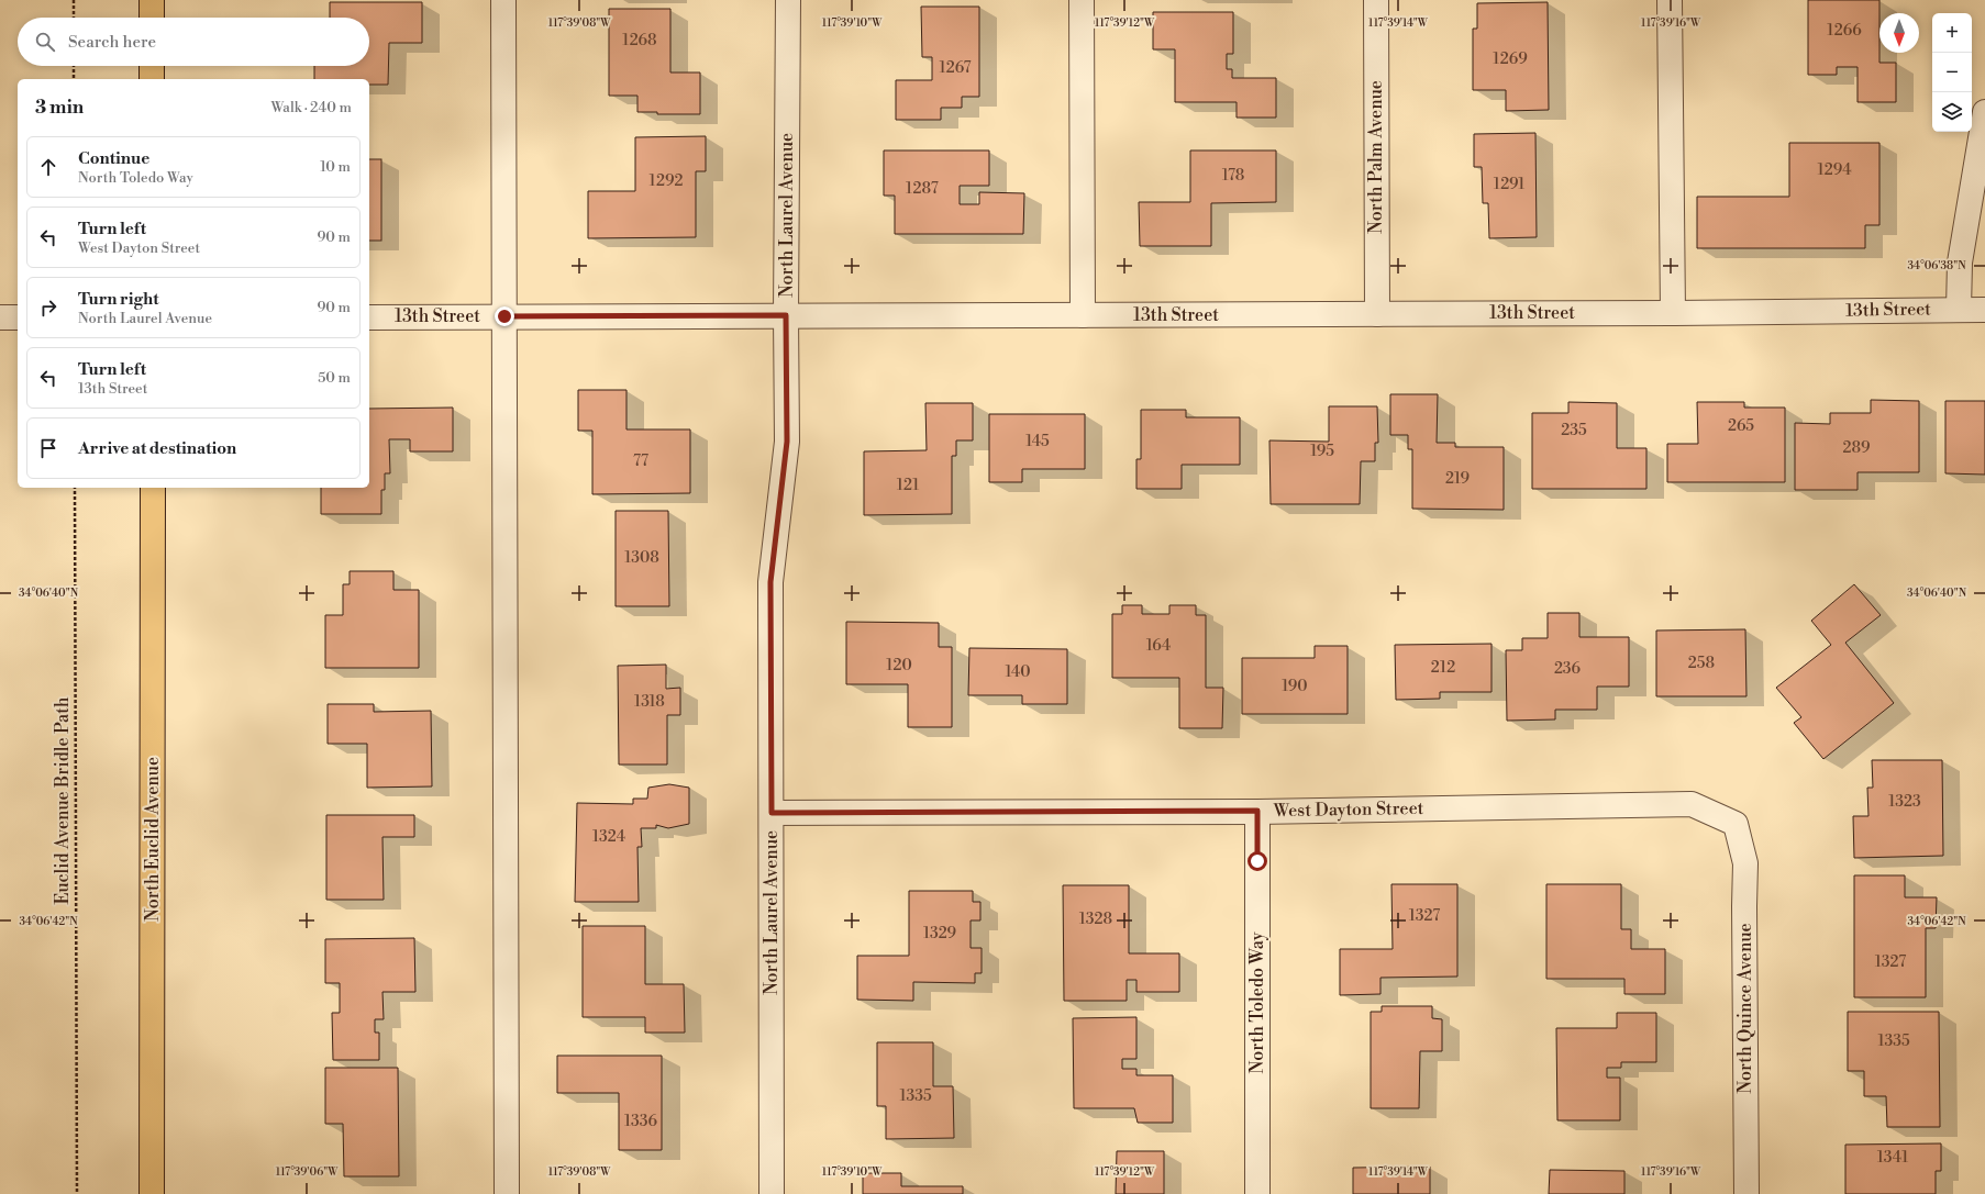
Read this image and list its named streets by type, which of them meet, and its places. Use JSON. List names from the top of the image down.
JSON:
{
  "streets": {
    "main road": ["North Euclid Avenue"],
    "street": [
      "North Palm Avenue",
      "North Laurel Avenue",
      "13th Street",
      "West Dayton Street",
      "North Toledo Way",
      "North Quince Avenue"
    ],
    "path": ["Euclid Avenue Bridle Path"]
  },
  "crossings": [
    ["North Palm Avenue", "13th Street"],
    ["North Laurel Avenue", "13th Street"],
    ["North Laurel Avenue", "West Dayton Street"],
    ["West Dayton Street", "North Toledo Way"],
    ["West Dayton Street", "North Quince Avenue"]
  ],
  "house_numbers": [
    "1266",
    "1268",
    "1269",
    "1267",
    "1294",
    "178",
    "1292",
    "1291",
    "1287",
    "265",
    "235",
    "145",
    "289",
    "195",
    "77",
    "219",
    "121",
    "1308",
    "164",
    "258",
    "120",
    "212",
    "236",
    "140",
    "190",
    "1318",
    "1323",
    "1324",
    "1327",
    "1328",
    "1329",
    "1327",
    "1335",
    "1335",
    "1336",
    "1341"
  ],
  "north": "bottom",
  "page": {
    "map_buttons": ["+", "−"],
    "search": "Search here",
    "heading": ["3 min", "Walk · 240 m"],
    "list": [
      ["Continue", "North Toledo Way", "10 m"],
      ["Turn left", "West Dayton Street", "90 m"],
      ["Turn right", "North Laurel Avenue", "90 m"],
      ["Turn left", "13th Street", "50 m"],
      "Arrive at destination"
    ]
  },
  "coordinates": [
    "117°39'08\"W",
    "117°39'10\"W",
    "117°39'12\"W",
    "117°39'14\"W",
    "117°39'16\"W",
    "34°06'38\"N",
    "34°06'40\"N",
    "34°06'42\"N",
    "117°39'06\"W"
  ]
}
